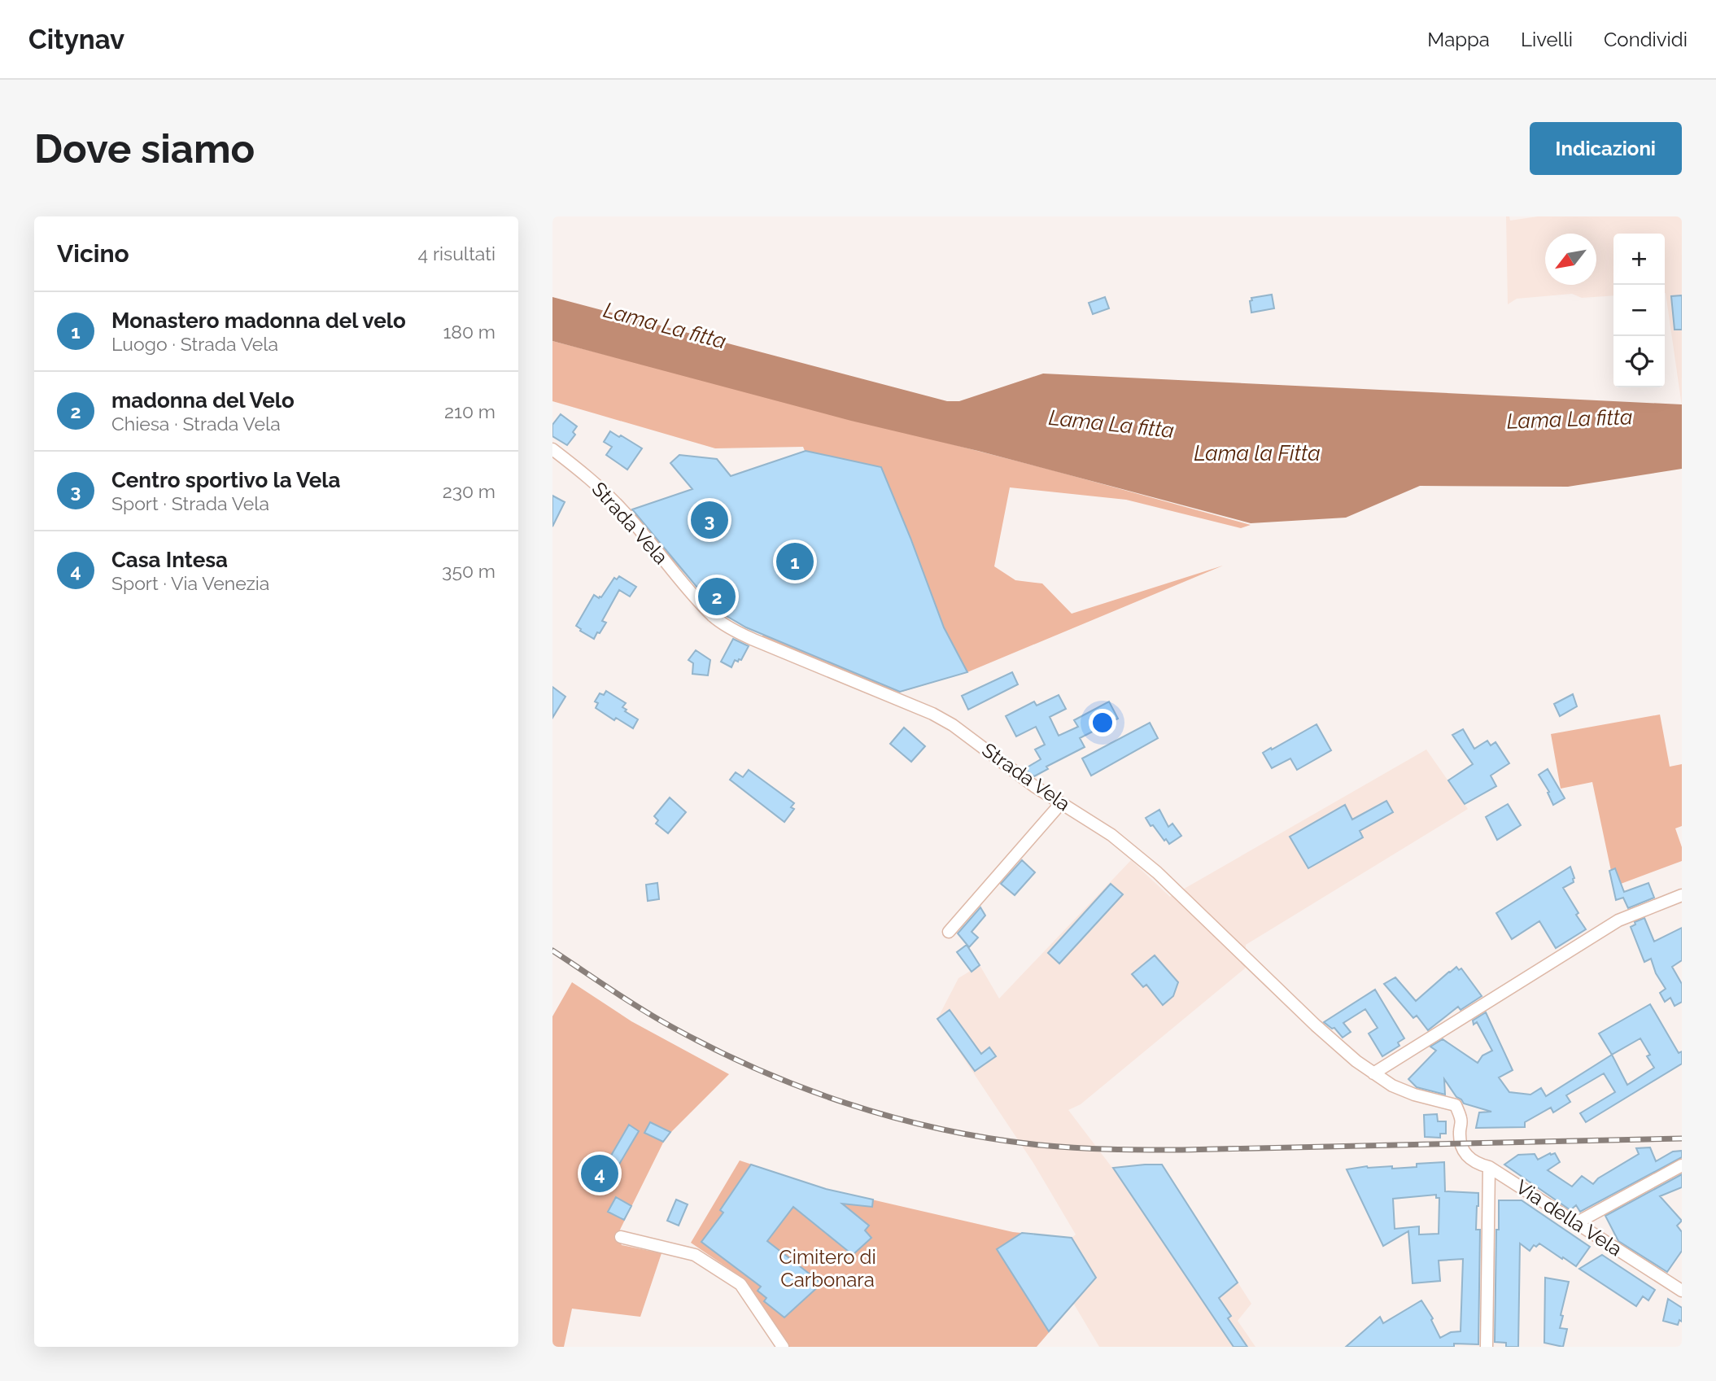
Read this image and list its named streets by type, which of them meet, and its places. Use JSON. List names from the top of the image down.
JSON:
{
  "streets": {
    "street": ["Strada Vela", "Via della Vela"]
  },
  "crossings": [
    ["Strada Vela", "Via della Vela"]
  ],
  "water": ["Lama La fitta", "Lama la Fitta"],
  "parks": ["Cimitero di Carbonara"],
  "north": "bottom left",
  "page": {
    "header": "Citynav",
    "nav": ["Mappa", "Livelli", "Condividi"],
    "buttons": "Indicazioni",
    "title": "Dove siamo",
    "heading": ["Vicino", "4 risultati"],
    "map_buttons": ["+", "−"],
    "list": [
      {
        "mark": "1",
        "name": "Monastero madonna del velo",
        "note": "Luogo · Strada Vela",
        "value": "180 m"
      },
      {
        "mark": "2",
        "name": "madonna del Velo",
        "note": "Chiesa · Strada Vela",
        "value": "210 m"
      },
      {
        "mark": "3",
        "name": "Centro sportivo la Vela",
        "note": "Sport · Strada Vela",
        "value": "230 m"
      },
      {
        "mark": "4",
        "name": "Casa Intesa",
        "note": "Sport · Via Venezia",
        "value": "350 m"
      }
    ],
    "pins": [
      "3",
      "1",
      "2",
      "4"
    ]
  }
}
